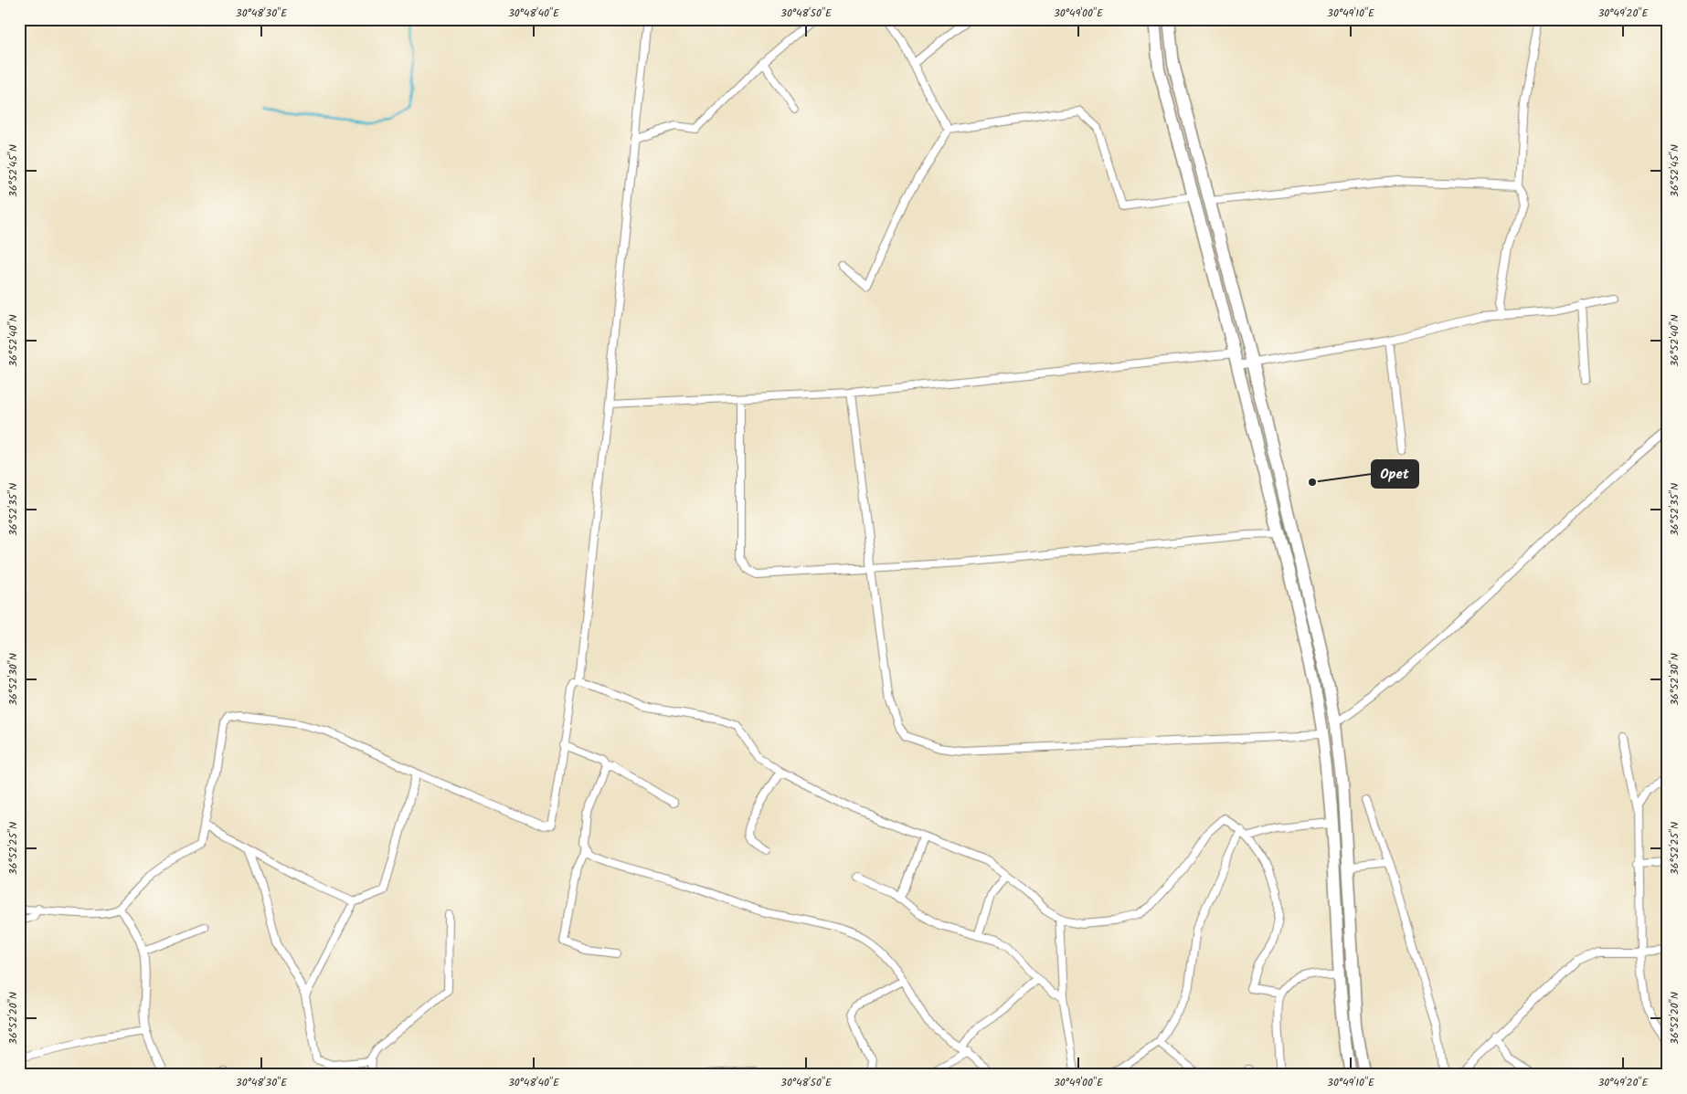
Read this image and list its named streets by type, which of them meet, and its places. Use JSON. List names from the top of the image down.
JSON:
{
  "places": ["Opet"],
  "coordinates": [
    "30°48'30\"E",
    "30°48'40\"E",
    "30°48'50\"E",
    "30°49'00\"E",
    "30°49'10\"E",
    "30°49'20\"E",
    "36°52'45\"N",
    "36°52'40\"N",
    "36°52'35\"N",
    "36°52'30\"N",
    "36°52'25\"N",
    "36°52'20\"N"
  ]
}
